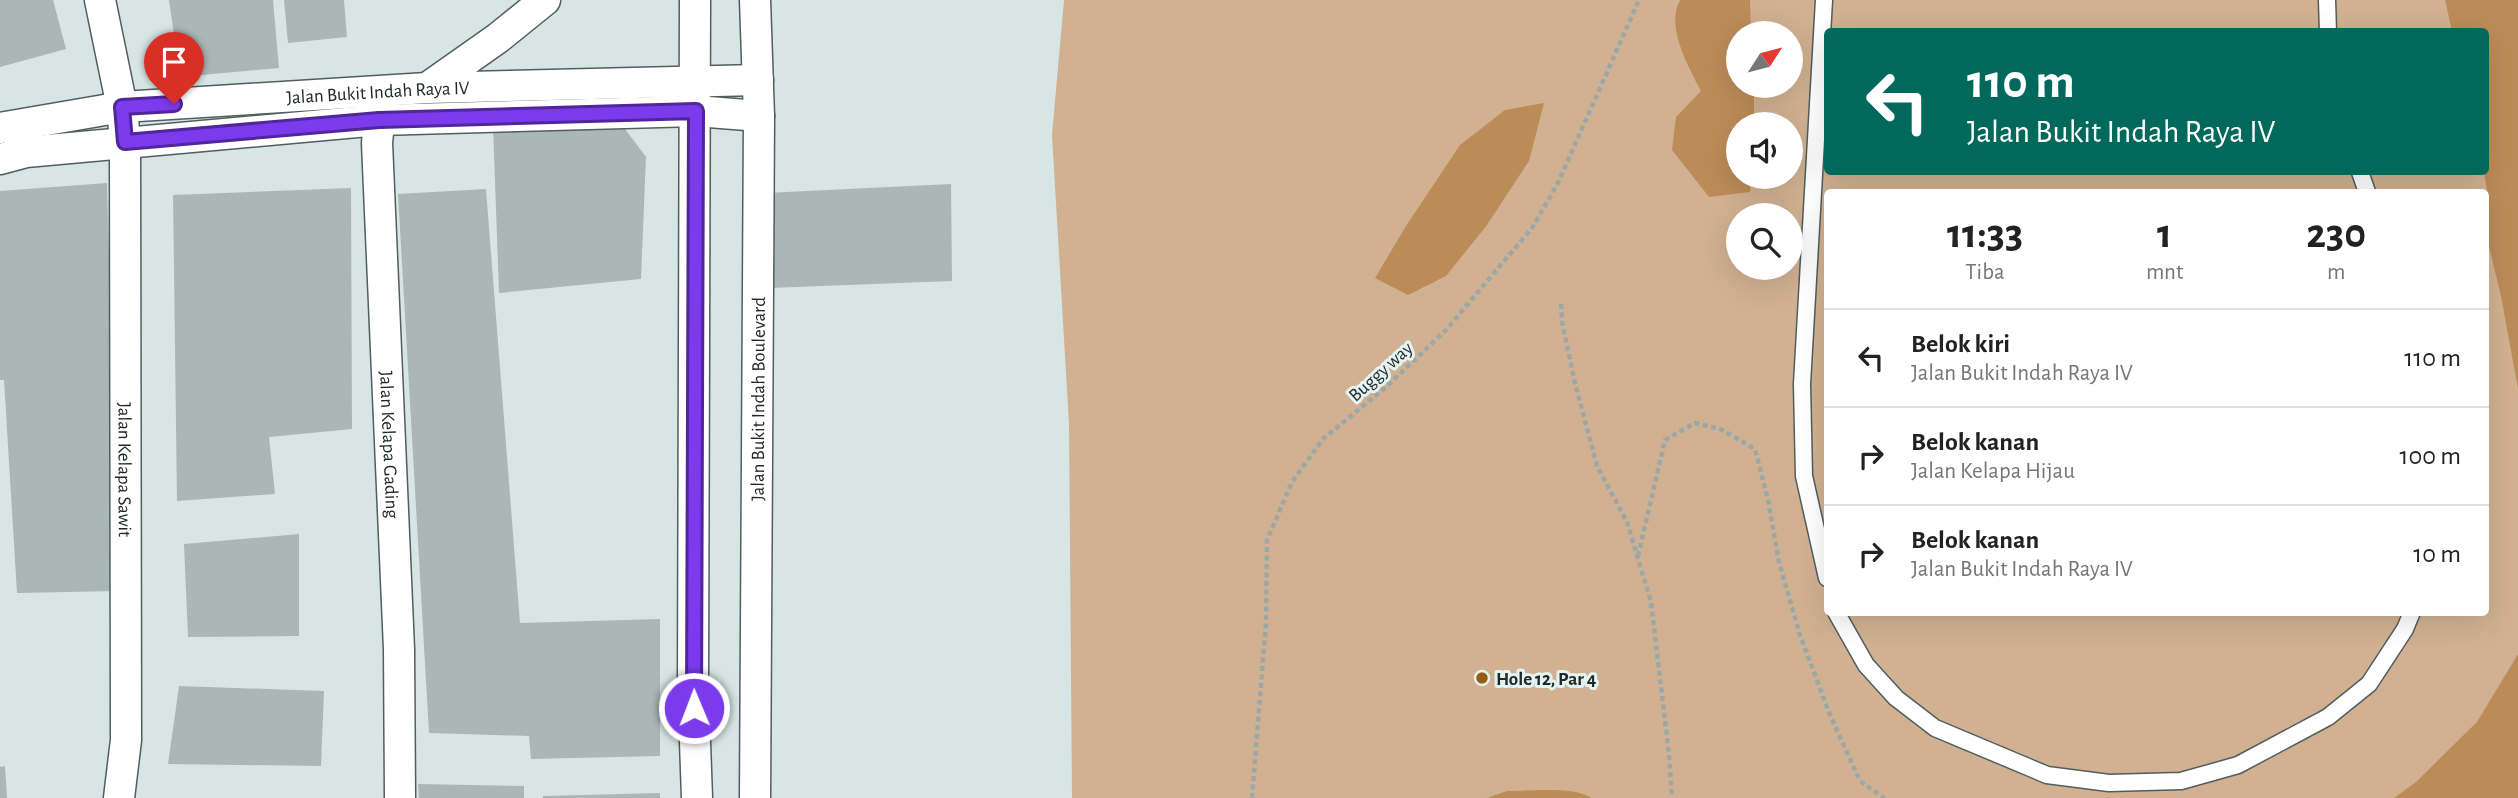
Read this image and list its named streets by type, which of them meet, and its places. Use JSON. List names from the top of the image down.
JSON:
{
  "streets": {
    "street": [
      "Jalan Bukit Indah Raya IV",
      "Jalan Bukit Indah Boulevard",
      "Jalan Kelapa Gading",
      "Jalan Kelapa Sawit"
    ],
    "path": ["Buggy way"]
  },
  "crossings": [
    ["Jalan Bukit Indah Raya IV", "Jalan Bukit Indah Boulevard"],
    ["Jalan Bukit Indah Raya IV", "Jalan Kelapa Gading"],
    ["Jalan Bukit Indah Raya IV", "Jalan Kelapa Sawit"]
  ],
  "places": ["Hole 12, Par 4"],
  "north": "top right",
  "page": {
    "turn": ["110 m", "Jalan Bukit Indah Raya IV"],
    "eta": [
      "11:33",
      "Tiba",
      "1",
      "mnt",
      "230",
      "m"
    ],
    "list": [
      {
        "name": "Belok kiri",
        "note": "Jalan Bukit Indah Raya IV",
        "value": "110 m"
      },
      {
        "name": "Belok kanan",
        "note": "Jalan Kelapa Hijau",
        "value": "100 m"
      },
      {
        "name": "Belok kanan",
        "note": "Jalan Bukit Indah Raya IV",
        "value": "10 m"
      }
    ]
  }
}
